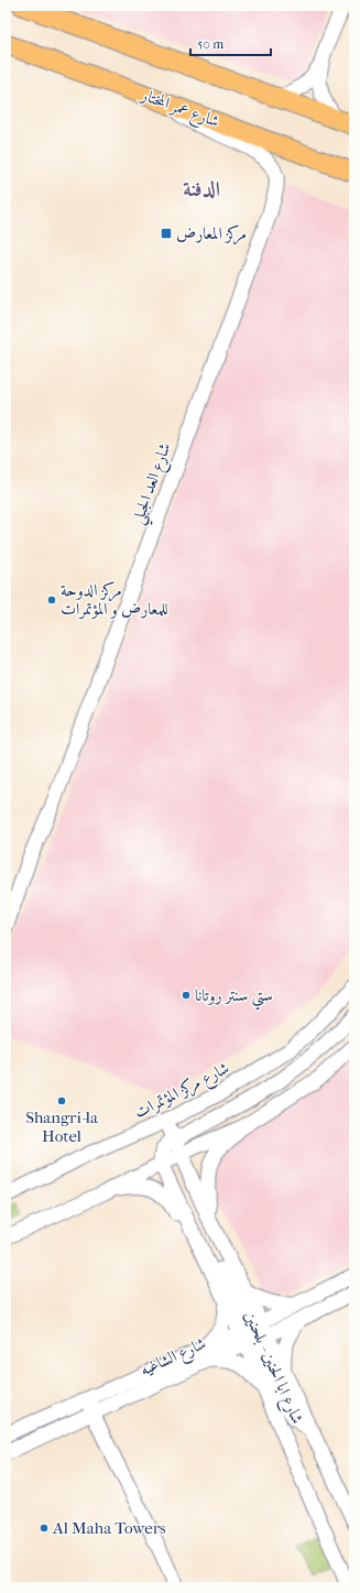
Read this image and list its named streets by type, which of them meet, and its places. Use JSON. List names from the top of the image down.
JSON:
{
  "streets": {
    "main road": ["شارع عمر المختار"],
    "street": [
      "شارع العد الجبلي",
      "شارع مركز المؤتمرات",
      "شارع الشاغيه",
      "شارع ابا الحنين - بلحنين"
    ]
  },
  "crossings": [
    ["شارع عمر المختار", "شارع العد الجبلي"],
    ["شارع مركز المؤتمرات", "شارع ابا الحنين - بلحنين"],
    ["شارع الشاغيه", "شارع ابا الحنين - بلحنين"]
  ],
  "districts": ["الدفنة"],
  "places": {
    "transit": ["مركز المعارض"],
    "other": [
      "مركز الدوحة للمعارض و المؤتمرات",
      "ستي سنتر روتانا",
      "Shangri-la Hotel",
      "Al Maha Towers"
    ]
  },
  "scale_bar": "50 m"
}
